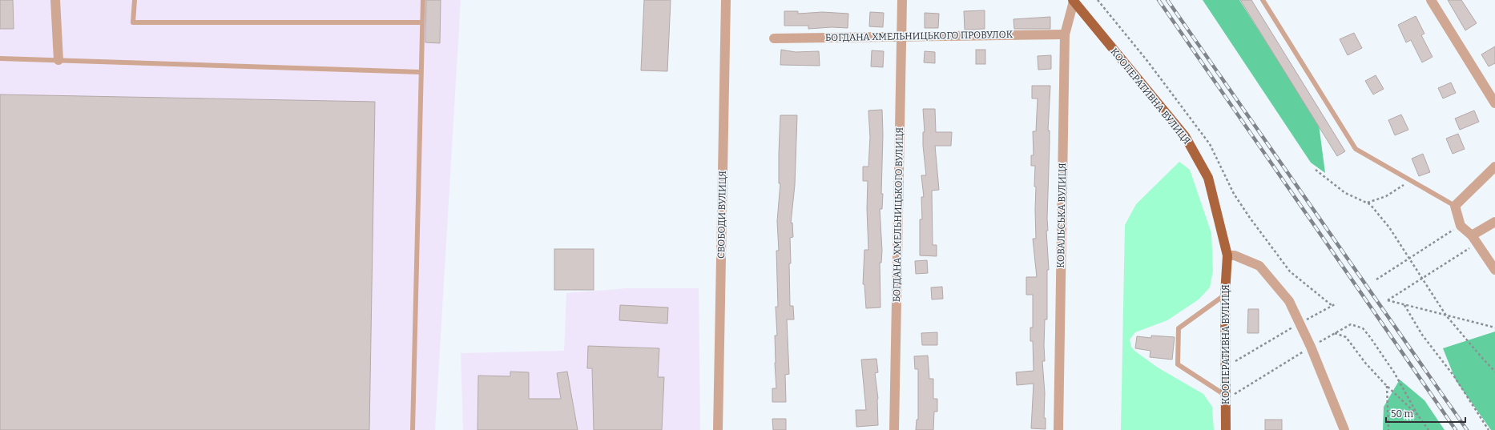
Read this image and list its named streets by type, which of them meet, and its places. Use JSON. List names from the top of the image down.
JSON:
{
  "streets": {
    "main road": ["КООПЕРАТИВНА ВУЛИЦЯ"],
    "street": [
      "БОГДАНА ХМЕЛЬНИЦЬКОГО ПРОВУЛОК",
      "СВОБОДИ ВУЛИЦЯ",
      "БОГДАНА ХМЕЛЬНИЦЬКОГО ВУЛИЦЯ",
      "КОВАЛЬСЬКА ВУЛИЦЯ"
    ]
  },
  "crossings": [
    ["БОГДАНА ХМЕЛЬНИЦЬКОГО ПРОВУЛОК", "БОГДАНА ХМЕЛЬНИЦЬКОГО ВУЛИЦЯ"],
    ["БОГДАНА ХМЕЛЬНИЦЬКОГО ПРОВУЛОК", "КОВАЛЬСЬКА ВУЛИЦЯ"],
    ["КООПЕРАТИВНА ВУЛИЦЯ", "КОВАЛЬСЬКА ВУЛИЦЯ"]
  ],
  "scale_bar": "50 m"
}
